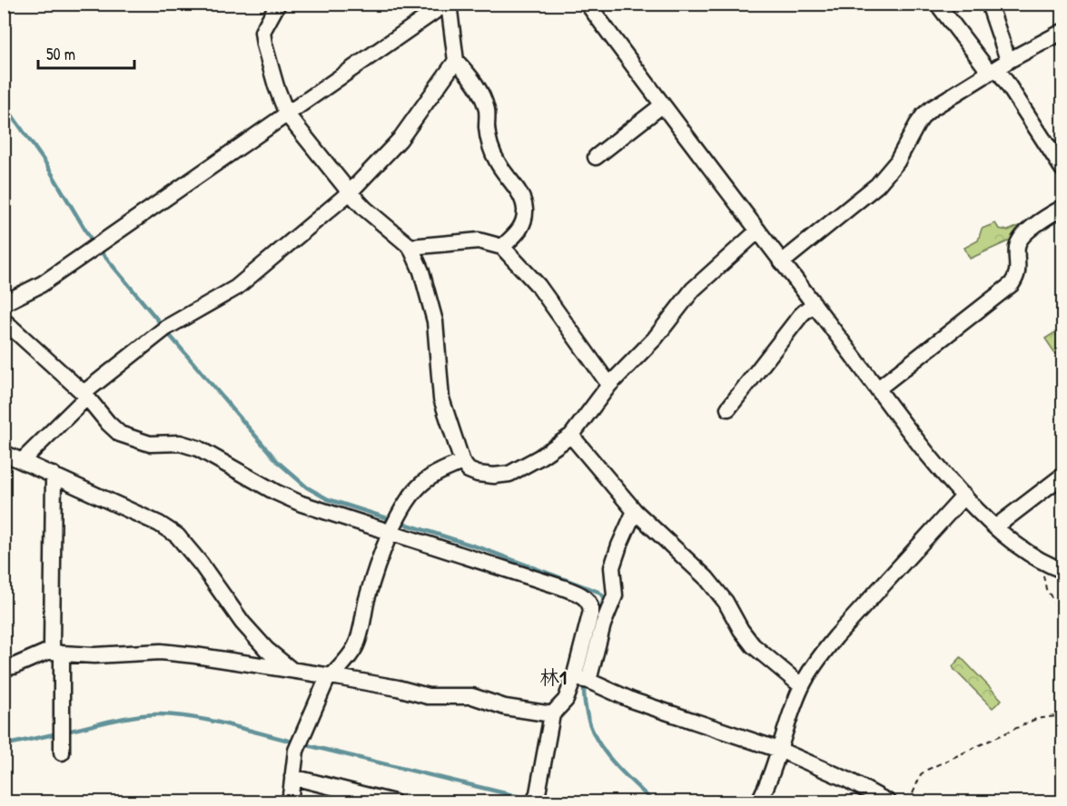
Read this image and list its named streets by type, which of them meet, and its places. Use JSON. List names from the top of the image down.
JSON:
{
  "districts": ["林1"],
  "scale_bar": "50 m"
}
